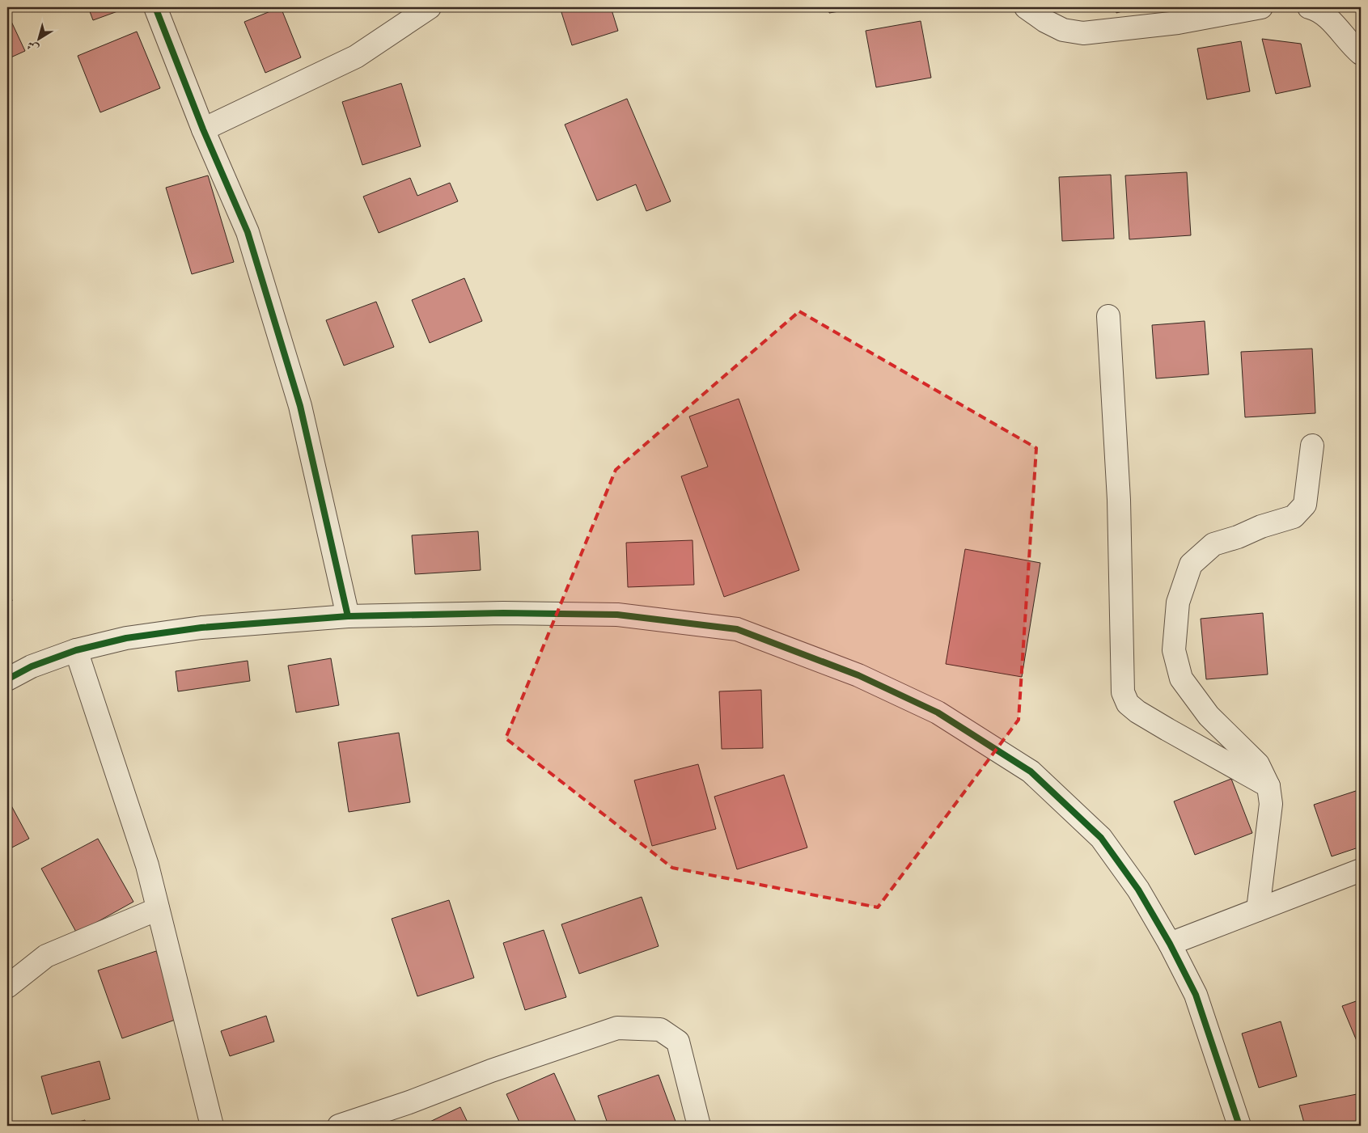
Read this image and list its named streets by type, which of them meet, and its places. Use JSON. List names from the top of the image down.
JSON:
{
  "north": "bottom left"
}
